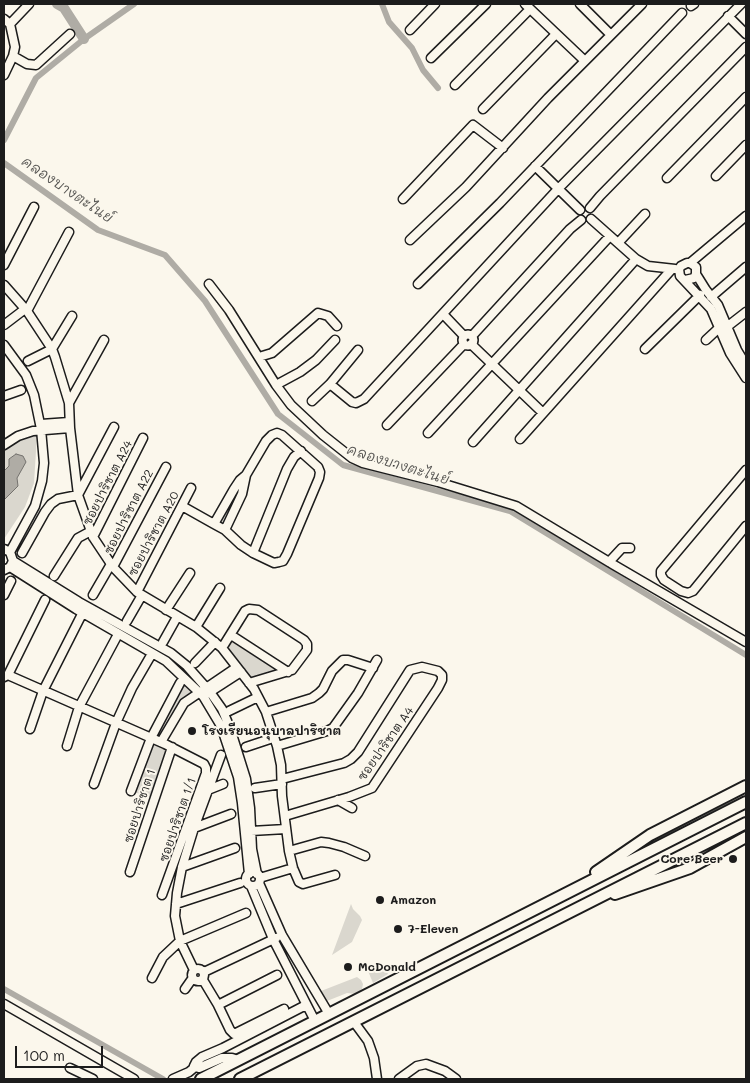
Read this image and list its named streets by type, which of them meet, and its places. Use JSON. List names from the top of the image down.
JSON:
{
  "streets": {
    "street": [
      "ซอยปาริชาต A24",
      "ซอยปาริชาต A22",
      "ซอยปาริชาต A20",
      "ซอยปาริชาต A4",
      "ซอยปาริชาต 1",
      "ซอยปาริชาต 1/1"
    ]
  },
  "crossings": [
    ["ซอยปาริชาต 1", "ซอยปาริชาต 1/1"]
  ],
  "water": ["คลองบางตะไนย์"],
  "places": [
    "โรงเรียนอนุบาลปาริชาต",
    "Core Beer",
    "Amazon",
    "7-Eleven",
    "McDonald"
  ],
  "scale_bar": "100 m"
}
